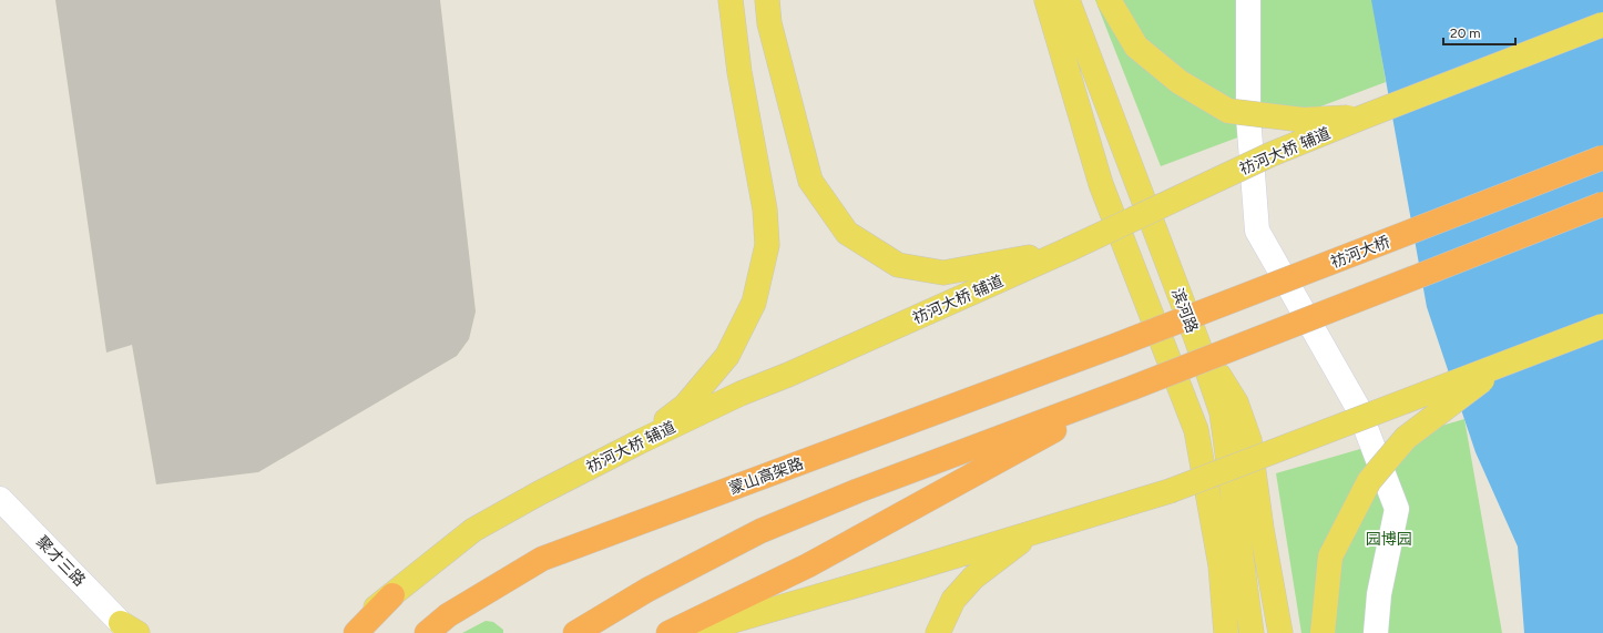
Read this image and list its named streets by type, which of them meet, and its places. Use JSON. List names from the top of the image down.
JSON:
{
  "streets": {
    "highway": ["祊河大桥", "蒙山高架路"],
    "main road": ["祊河大桥 辅道", "滨河路"],
    "street": ["聚才三路"]
  },
  "crossings": [
    ["祊河大桥", "蒙山高架路"]
  ],
  "parks": ["园博园"],
  "scale_bar": "20 m"
}
